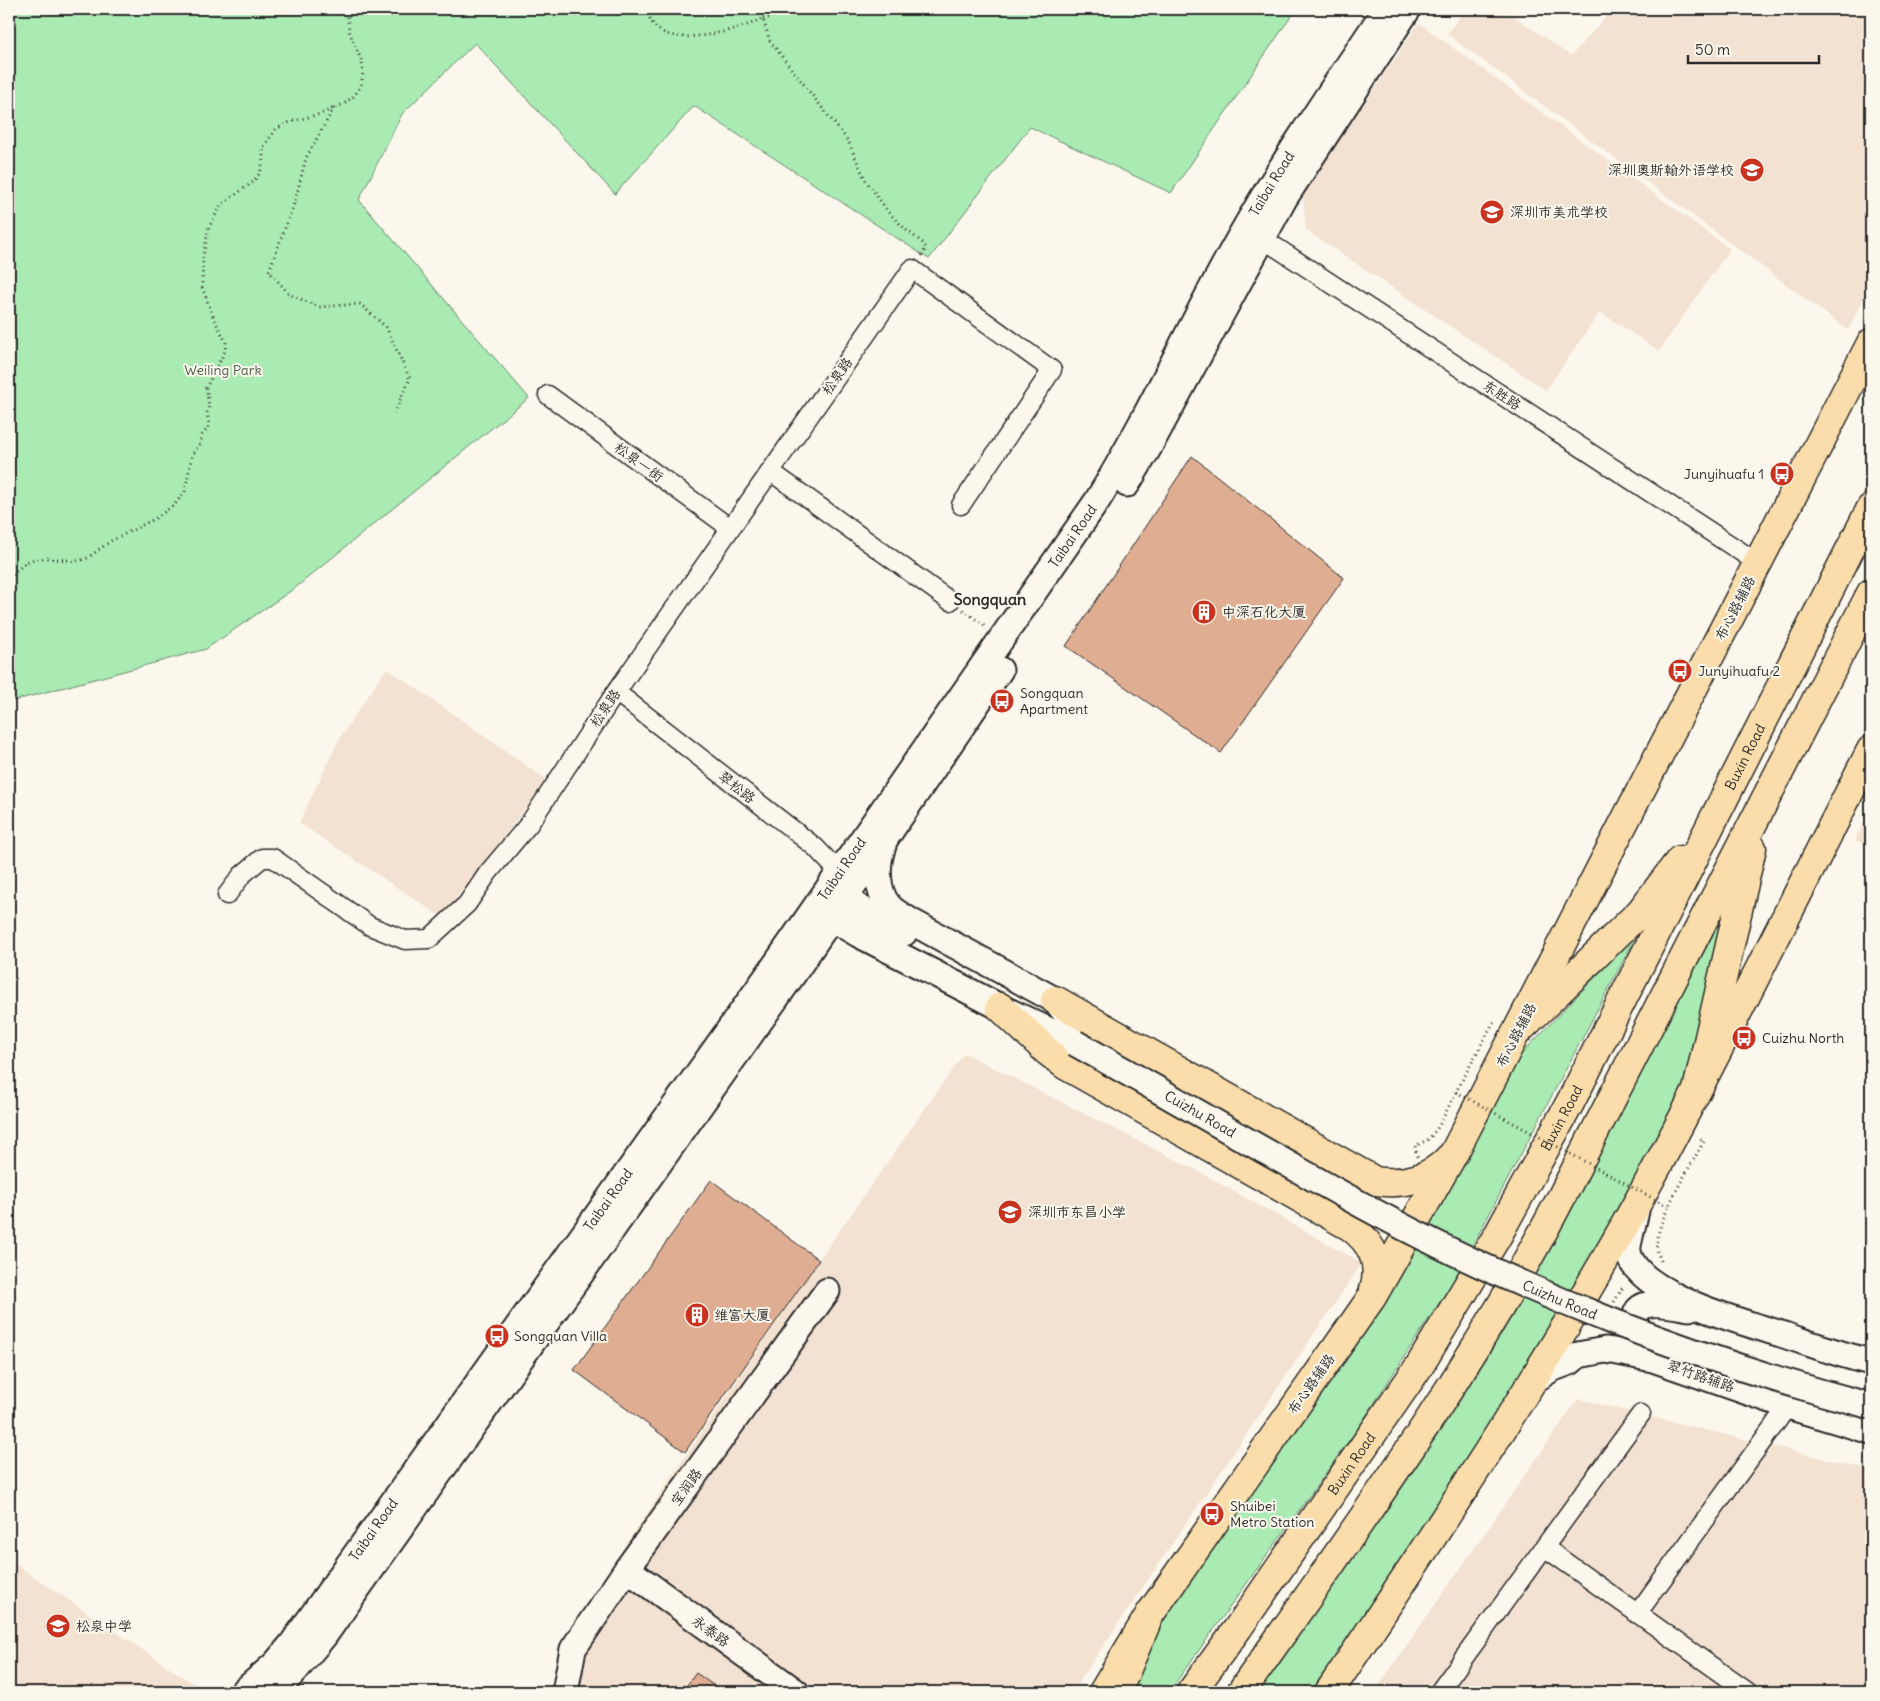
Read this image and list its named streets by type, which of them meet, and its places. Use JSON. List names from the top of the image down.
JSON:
{
  "streets": {
    "main road": [
      "Taibai Road",
      "布心路辅路",
      "Buxin Road",
      "Cuizhu Road",
      "翠竹路辅路",
      "宝润路",
      "永泰路"
    ],
    "street": [
      "松泉路",
      "东胜路",
      "松泉一街",
      "翠松路"
    ]
  },
  "crossings": [
    ["Taibai Road", "东胜路"],
    ["Taibai Road", "翠松路"],
    ["Taibai Road", "Cuizhu Road"],
    ["松泉路", "松泉一街"],
    ["松泉路", "翠松路"],
    ["东胜路", "布心路辅路"],
    ["翠松路", "Cuizhu Road"],
    ["宝润路", "永泰路"]
  ],
  "districts": ["Songquan"],
  "parks": ["Weiling Park"],
  "places": {
    "school or university": [
      "深圳奥斯翰外语学校",
      "深圳市美术学校",
      "深圳市东昌小学",
      "松泉中学"
    ],
    "bus stop": [
      "Junyihuafu 1",
      "Junyihuafu 2",
      "Songquan Apartment",
      "Cuizhu North",
      "Songquan Villa",
      "Shuibei Metro Station"
    ],
    "building": ["中深石化大厦", "维富大厦"]
  },
  "scale_bar": "50 m"
}
